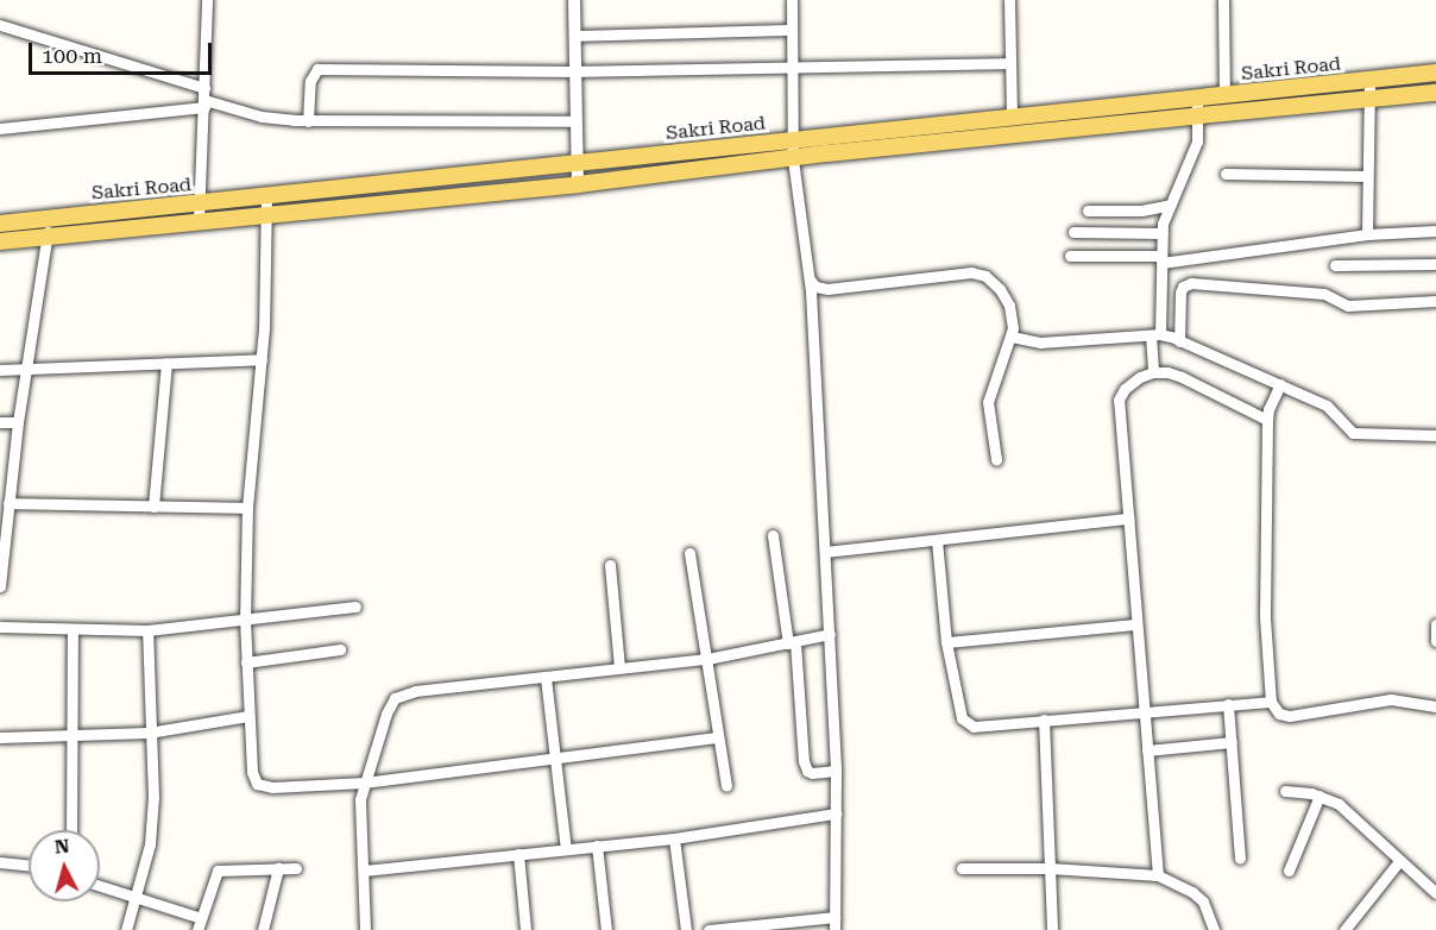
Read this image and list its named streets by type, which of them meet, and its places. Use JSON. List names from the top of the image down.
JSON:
{
  "streets": {
    "main road": ["Sakri Road"]
  },
  "scale_bar": "100 m",
  "north": "top"
}
